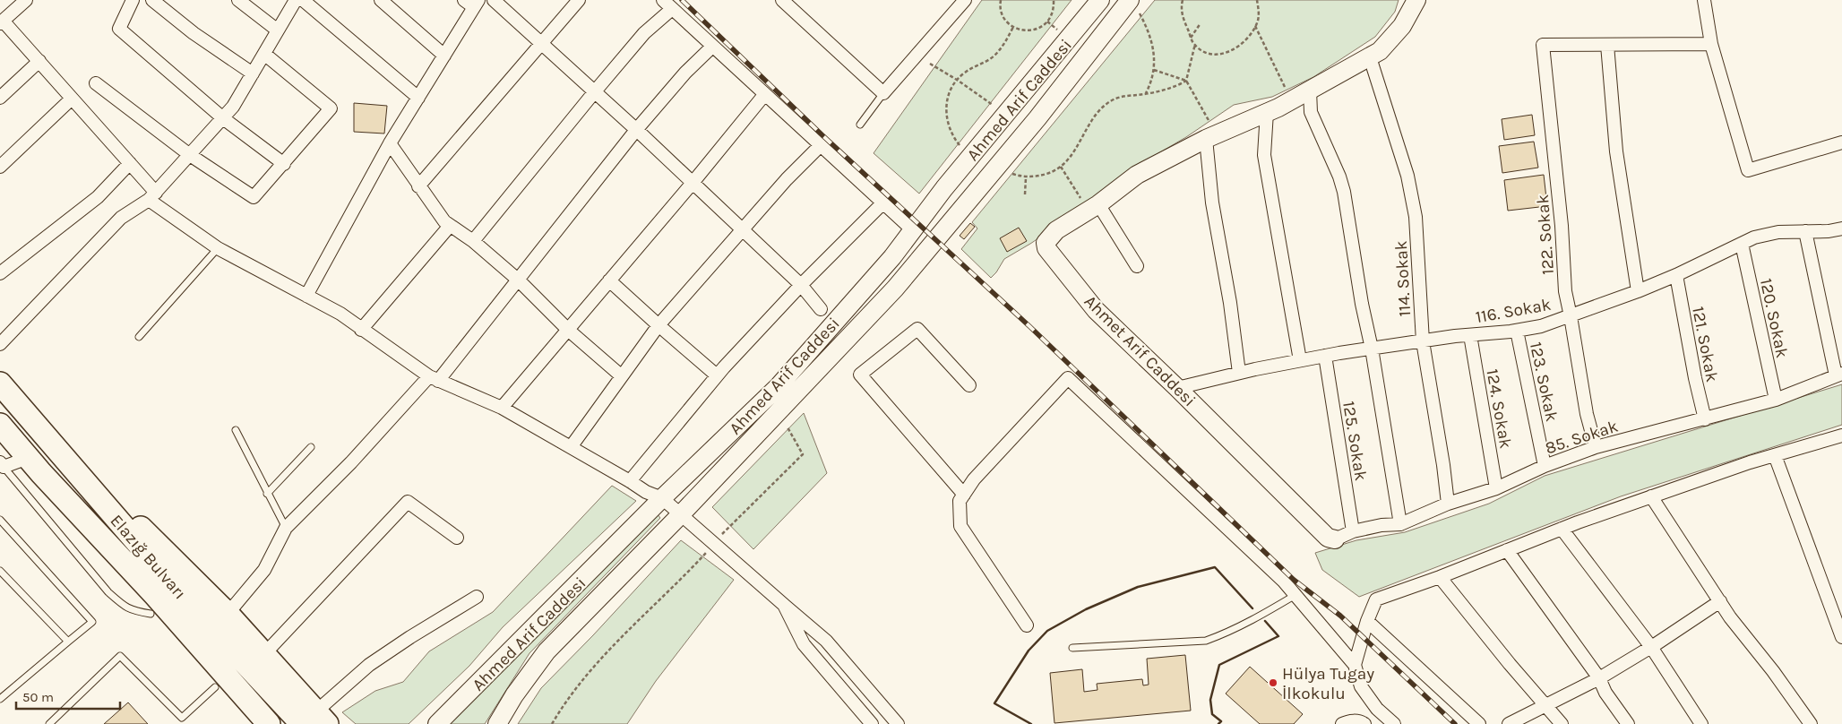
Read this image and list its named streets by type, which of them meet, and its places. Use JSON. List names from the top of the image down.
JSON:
{
  "streets": {
    "highway": ["Elazığ Bulvarı"],
    "street": [
      "Ahmed Arif Caddesi",
      "122. Sokak",
      "114. Sokak",
      "116. Sokak",
      "120. Sokak",
      "121. Sokak",
      "Ahmet Arif Caddesi",
      "123. Sokak",
      "124. Sokak",
      "85. Sokak",
      "125. Sokak"
    ]
  },
  "crossings": [
    ["122. Sokak", "116. Sokak"],
    ["122. Sokak", "85. Sokak"],
    ["114. Sokak", "116. Sokak"],
    ["114. Sokak", "Ahmet Arif Caddesi"],
    ["114. Sokak", "85. Sokak"],
    ["116. Sokak", "120. Sokak"],
    ["116. Sokak", "121. Sokak"],
    ["116. Sokak", "Ahmet Arif Caddesi"],
    ["116. Sokak", "123. Sokak"],
    ["116. Sokak", "124. Sokak"],
    ["116. Sokak", "125. Sokak"],
    ["120. Sokak", "85. Sokak"],
    ["121. Sokak", "85. Sokak"],
    ["Ahmet Arif Caddesi", "85. Sokak"],
    ["123. Sokak", "85. Sokak"],
    ["124. Sokak", "85. Sokak"],
    ["85. Sokak", "125. Sokak"]
  ],
  "places": ["Hülya Tugay İlkokulu"],
  "scale_bar": "50 m"
}
